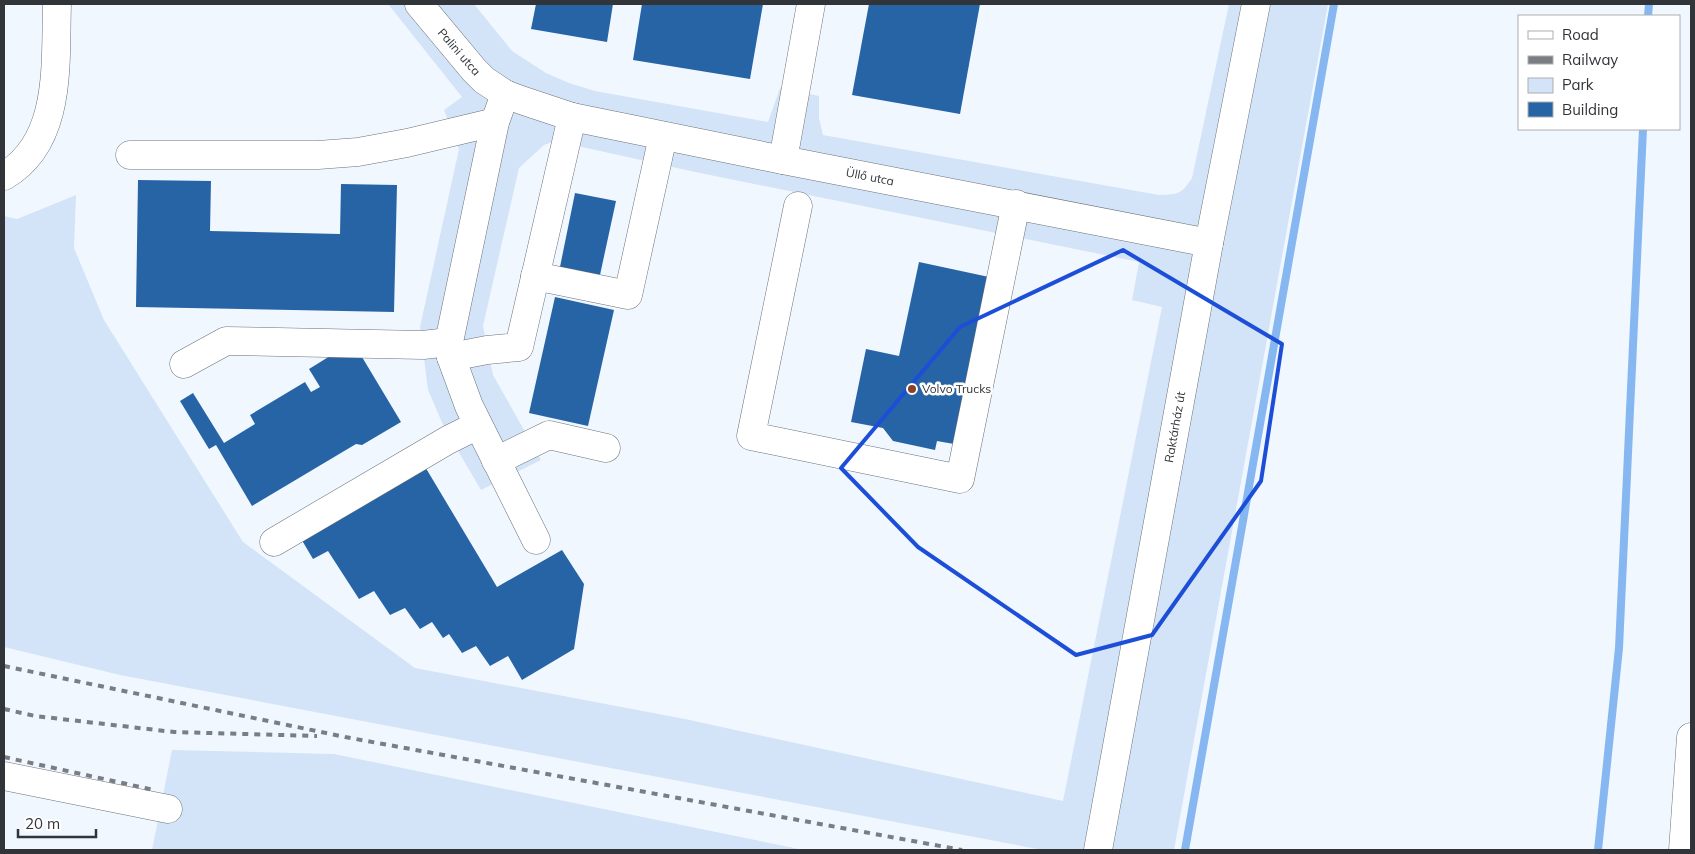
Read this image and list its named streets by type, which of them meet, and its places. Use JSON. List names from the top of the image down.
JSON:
{
  "streets": {
    "main road": ["Palini utca", "Üllő utca", "Raktárház út"]
  },
  "crossings": [
    ["Palini utca", "Üllő utca"],
    ["Üllő utca", "Raktárház út"]
  ],
  "places": ["Volvo Trucks"],
  "legend": [
    "Road",
    "Railway",
    "Park",
    "Building"
  ],
  "scale_bar": "20 m"
}
